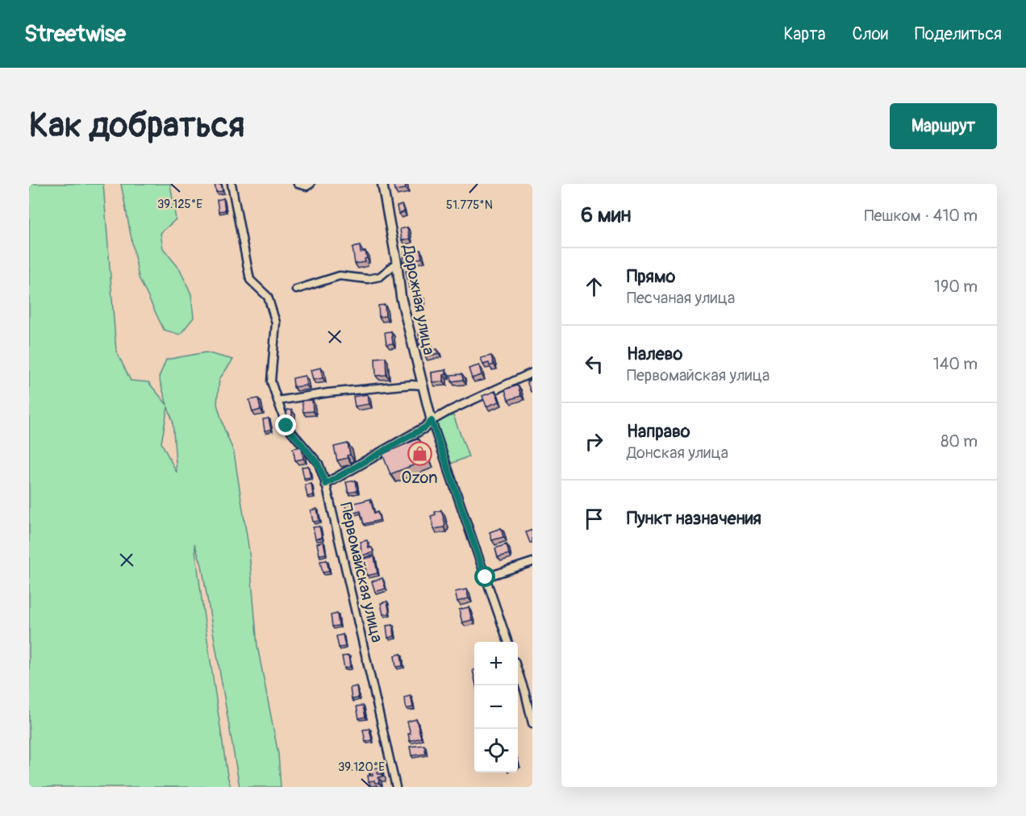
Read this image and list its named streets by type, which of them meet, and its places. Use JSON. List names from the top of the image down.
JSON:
{
  "streets": {
    "street": ["Дорожная улица", "Первомайская улица"]
  },
  "crossings": [
    ["Дорожная улица", "Первомайская улица"]
  ],
  "places": {
    "shop": ["Ozon"]
  },
  "page": {
    "header": "Streetwise",
    "nav": ["Карта", "Слои", "Поделиться"],
    "buttons": "Маршрут",
    "title": "Как добраться",
    "heading": ["6 мин", "Пешком · 410 m"],
    "list": [
      ["Прямо", "Песчаная улица", "190 m"],
      ["Налево", "Первомайская улица", "140 m"],
      ["Направо", "Донская улица", "80 m"],
      "Пункт назначения"
    ],
    "map_buttons": ["+", "−"]
  },
  "coordinates": ["39.125°E", "51.775°N", "39.120°E"]
}
